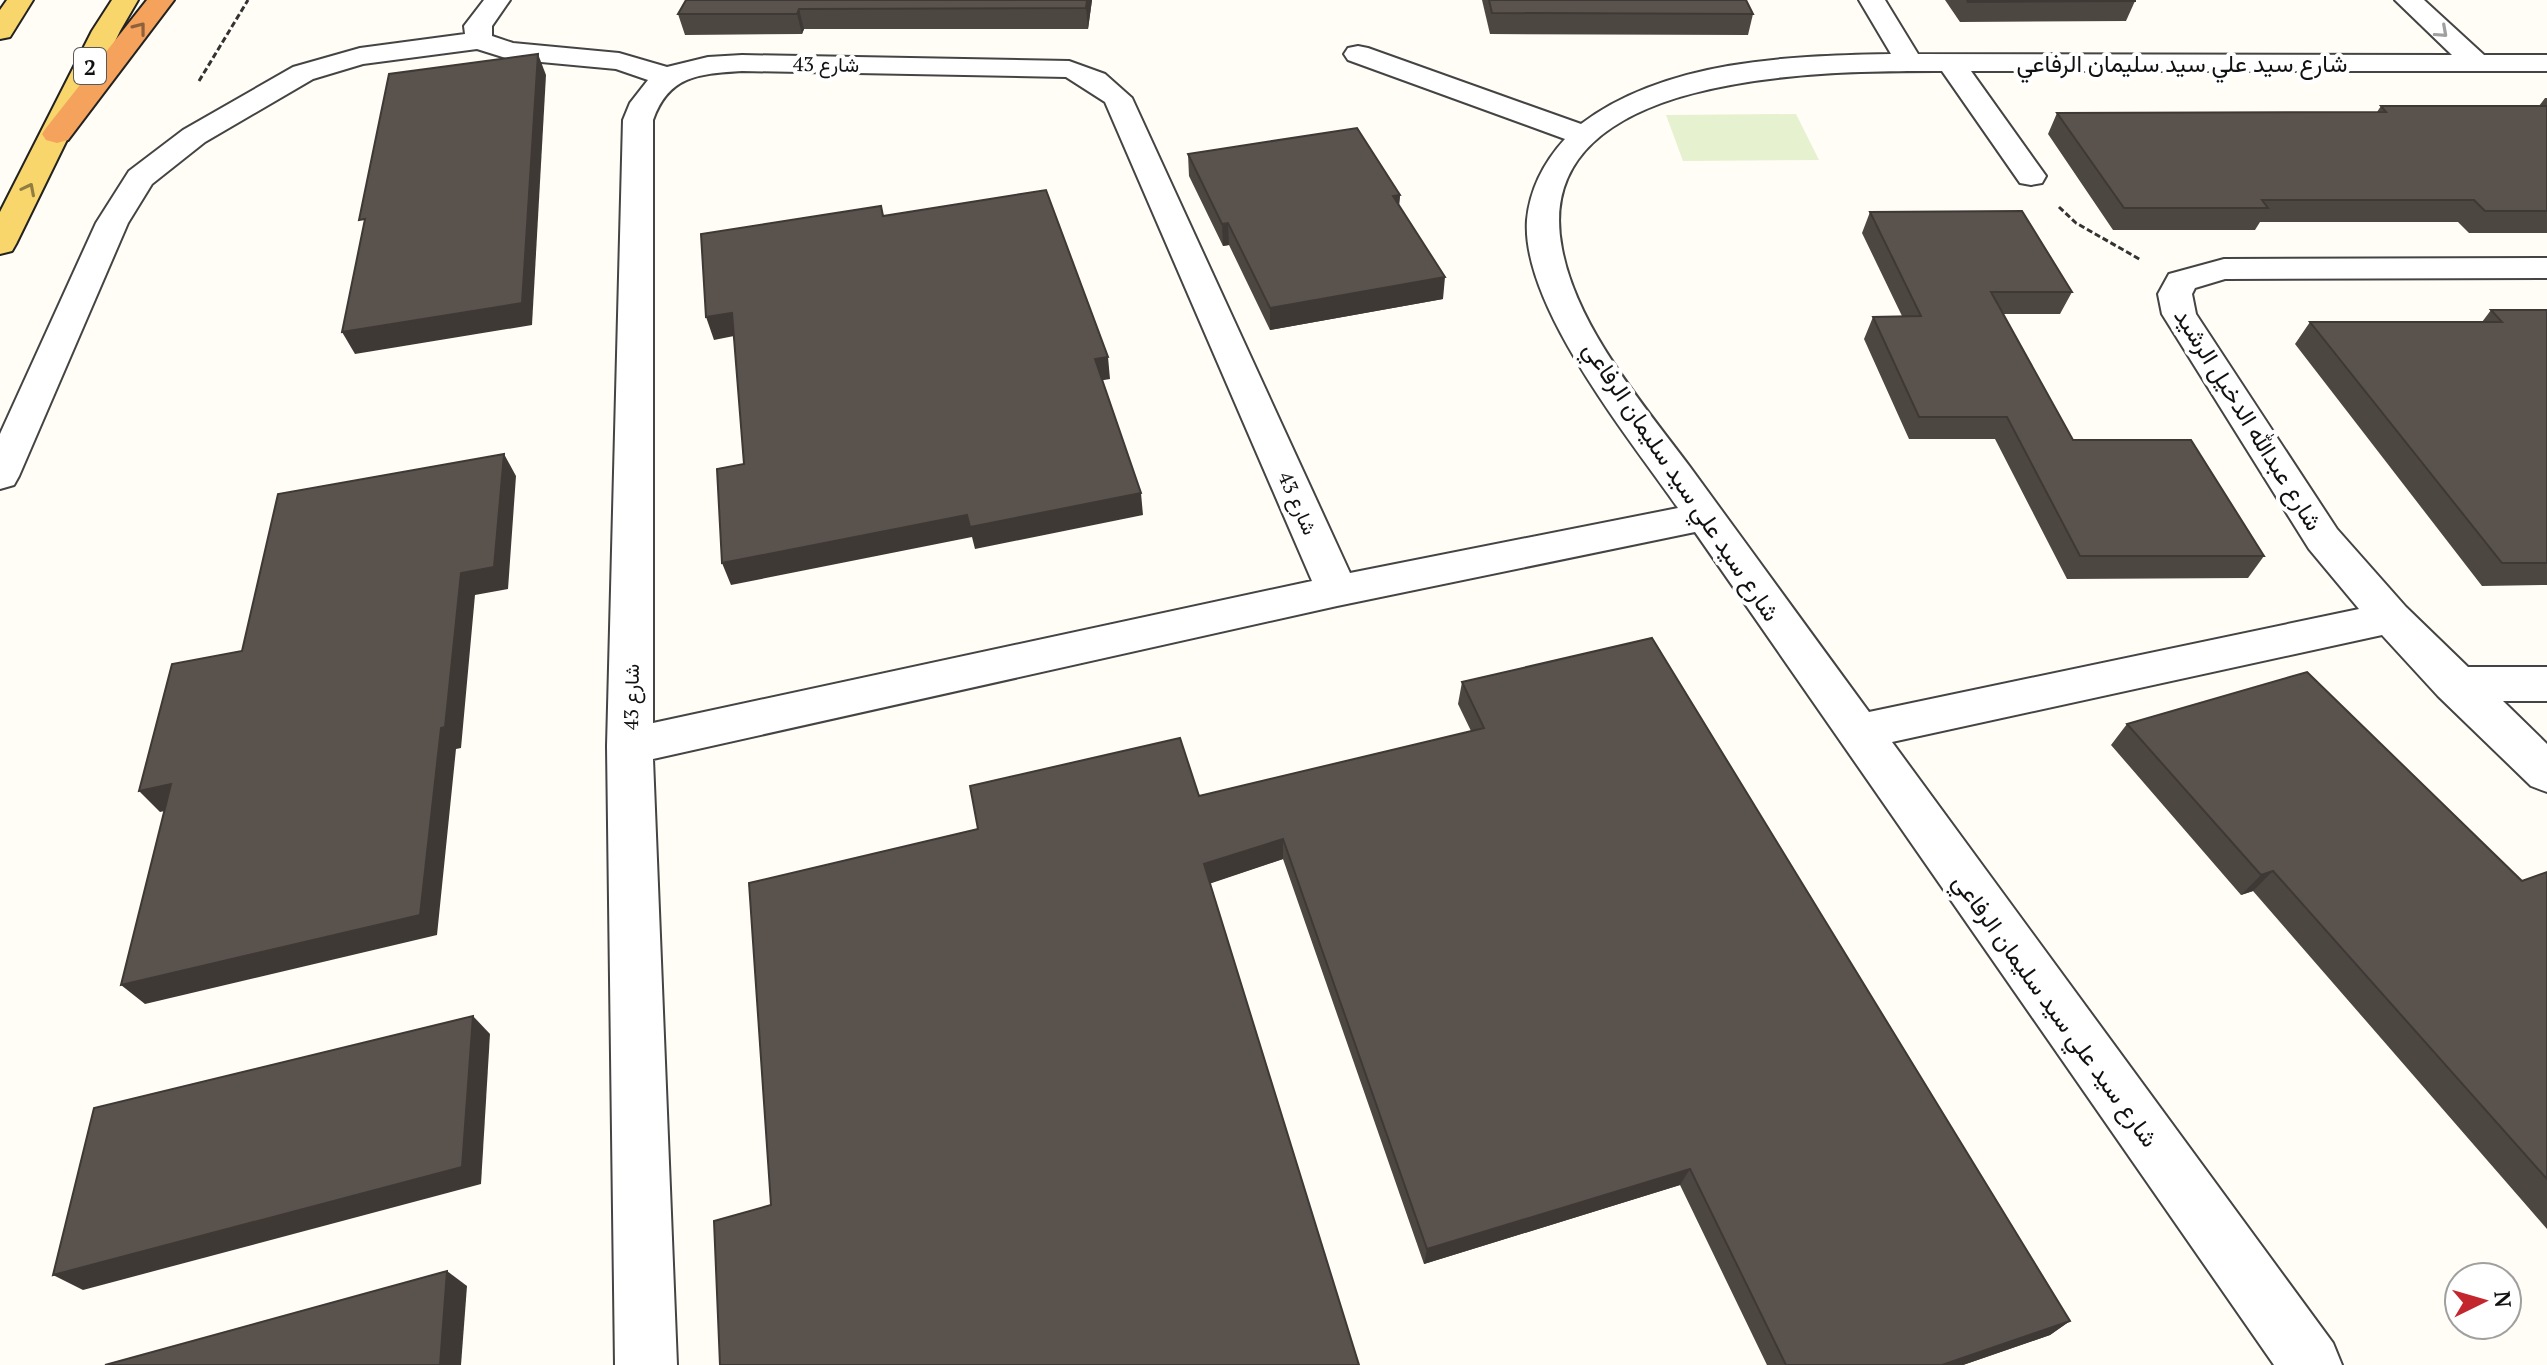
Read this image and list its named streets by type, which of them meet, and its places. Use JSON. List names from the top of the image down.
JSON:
{
  "streets": {
    "main road": ["2"],
    "street": ["شارع سيد علي سيد سليمان الرفاعي", "شارع 43", "شارع عبدالله الدخيل الرشيد"]
  },
  "crossings": [
    ["شارع سيد علي سيد سليمان الرفاعي", "شارع 43"]
  ],
  "north": "right"
}
